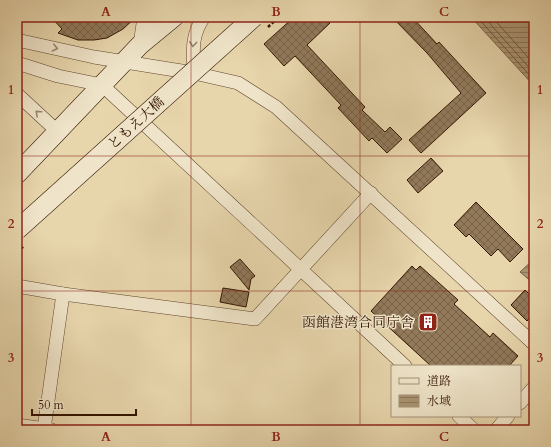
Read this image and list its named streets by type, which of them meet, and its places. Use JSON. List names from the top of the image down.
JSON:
{
  "streets": {
    "street": ["ともえ大橋"]
  },
  "places": {
    "building": ["函館港湾合同庁舎"]
  },
  "legend": ["道路", "水域"],
  "scale_bar": "50 m",
  "grid": {
    "columns": ["A", "B", "C"],
    "rows": ["1", "2", "3"]
  }
}
